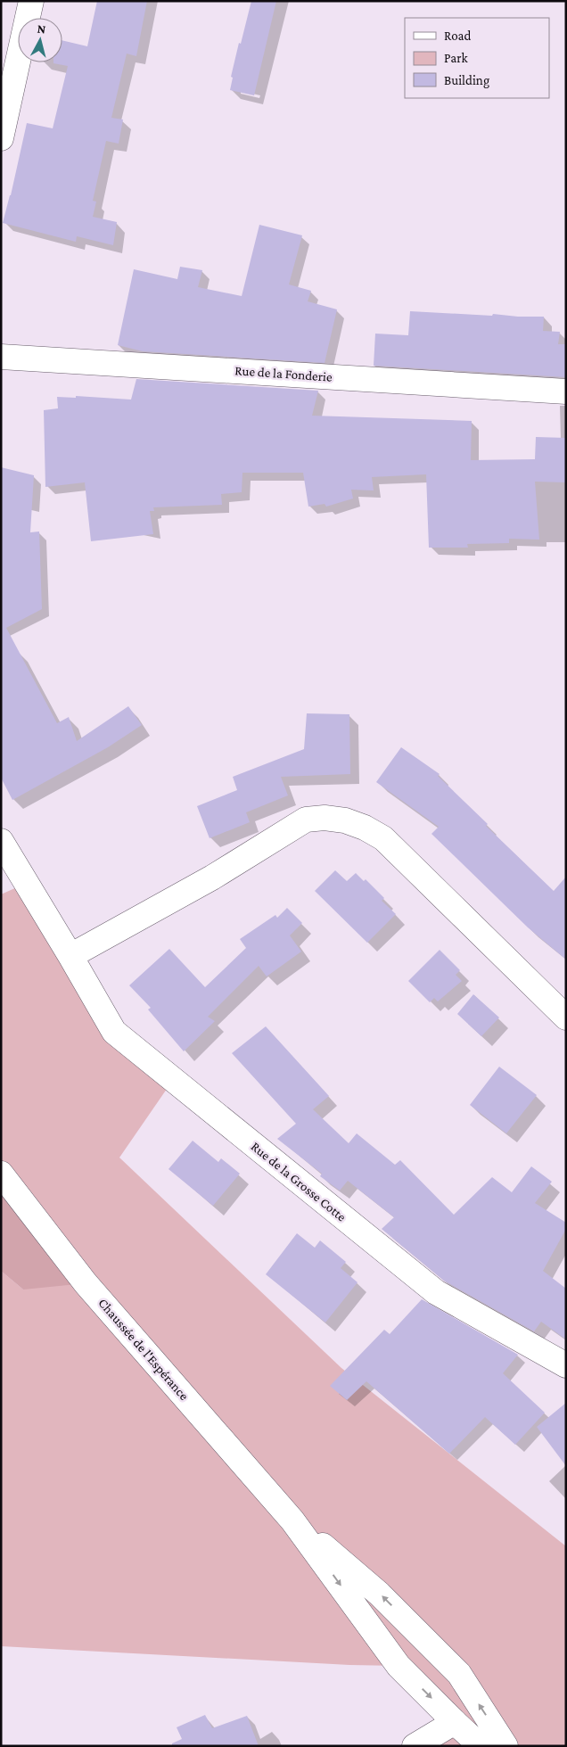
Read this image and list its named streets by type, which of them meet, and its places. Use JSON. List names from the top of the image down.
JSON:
{
  "streets": {
    "street": ["Rue de la Fonderie", "Rue de la Grosse Cotte", "Chaussée de l'Espérance"]
  },
  "legend": ["Road", "Park", "Building"],
  "north": "top"
}
